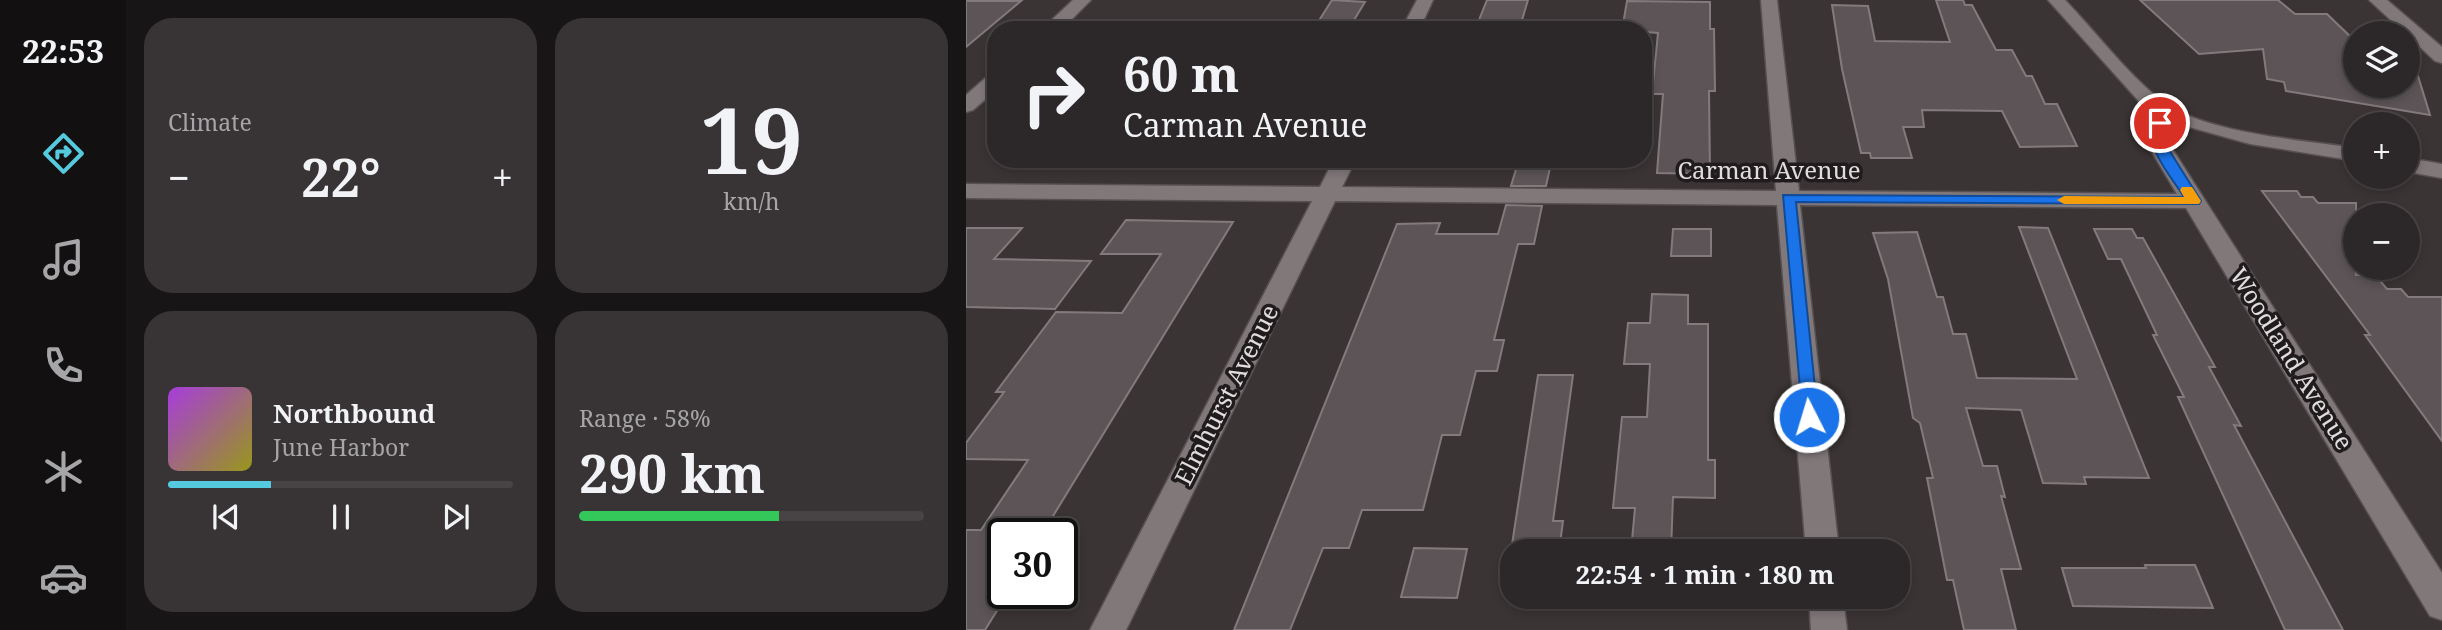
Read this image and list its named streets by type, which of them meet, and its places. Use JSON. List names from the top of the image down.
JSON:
{
  "streets": {
    "street": ["Carman Avenue", "Woodland Avenue", "Elmhurst Avenue"]
  },
  "crossings": [
    ["Carman Avenue", "Woodland Avenue"],
    ["Carman Avenue", "Elmhurst Avenue"]
  ],
  "page": {
    "tabs": "22:53",
    "tile": [
      "Climate",
      ["19", "km/h"],
      ["Range · 58%", "290 km"]
    ],
    "map_buttons": ["+", "−"],
    "turn": ["60 m", "Carman Avenue"],
    "heat": ["−", "22°", "+"],
    "song": ["Northbound", "June Harbor"],
    "limit": "30",
    "trip": "22:54 · 1 min · 180 m"
  }
}
